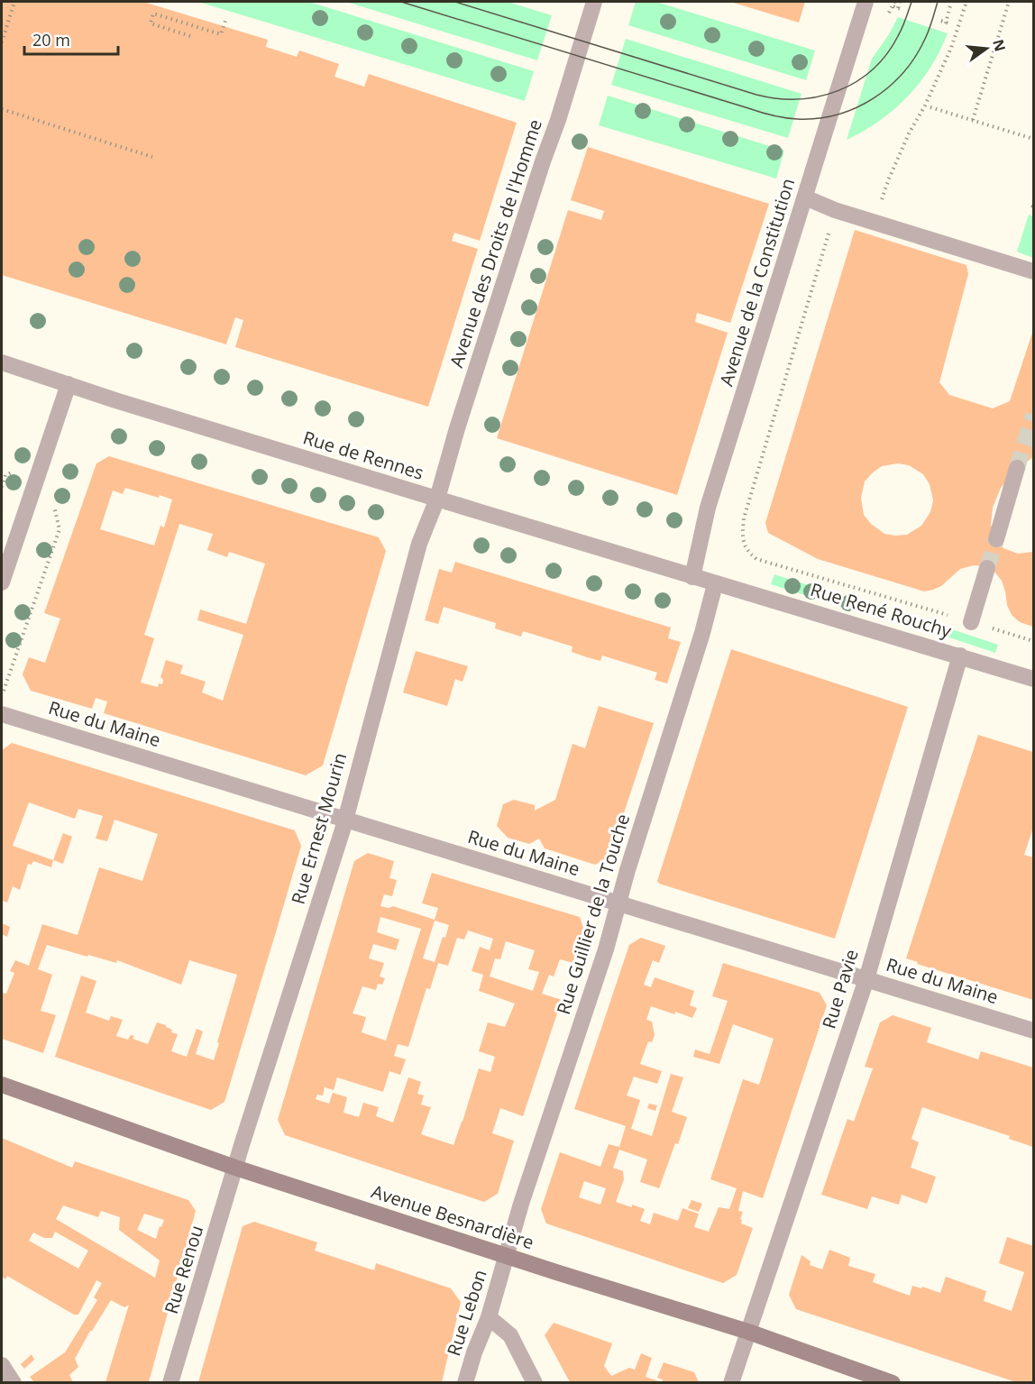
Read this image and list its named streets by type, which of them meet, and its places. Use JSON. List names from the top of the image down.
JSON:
{
  "streets": {
    "main road": ["Avenue Besnardière"],
    "street": [
      "Avenue des Droits de l'Homme",
      "Avenue de la Constitution",
      "Rue de Rennes",
      "Rue René Rouchy",
      "Rue du Maine",
      "Rue Ernest Mourin",
      "Rue Guillier de la Touche",
      "Rue Pavie",
      "Rue Renou",
      "Rue Lebon"
    ]
  },
  "crossings": [
    ["Avenue des Droits de l'Homme", "Rue de Rennes"],
    ["Avenue des Droits de l'Homme", "Rue Ernest Mourin"],
    ["Avenue de la Constitution", "Rue de Rennes"],
    ["Rue de Rennes", "Rue René Rouchy"],
    ["Rue de Rennes", "Rue Ernest Mourin"],
    ["Rue de Rennes", "Rue Guillier de la Touche"],
    ["Rue René Rouchy", "Rue Guillier de la Touche"],
    ["Rue René Rouchy", "Rue Pavie"],
    ["Rue du Maine", "Rue Ernest Mourin"],
    ["Rue du Maine", "Rue Guillier de la Touche"],
    ["Rue du Maine", "Rue Pavie"],
    ["Rue Ernest Mourin", "Avenue Besnardière"],
    ["Rue Ernest Mourin", "Rue Renou"],
    ["Rue Guillier de la Touche", "Avenue Besnardière"],
    ["Rue Guillier de la Touche", "Rue Lebon"],
    ["Rue Pavie", "Avenue Besnardière"],
    ["Avenue Besnardière", "Rue Renou"],
    ["Avenue Besnardière", "Rue Lebon"]
  ],
  "scale_bar": "20 m",
  "north": "right"
}
